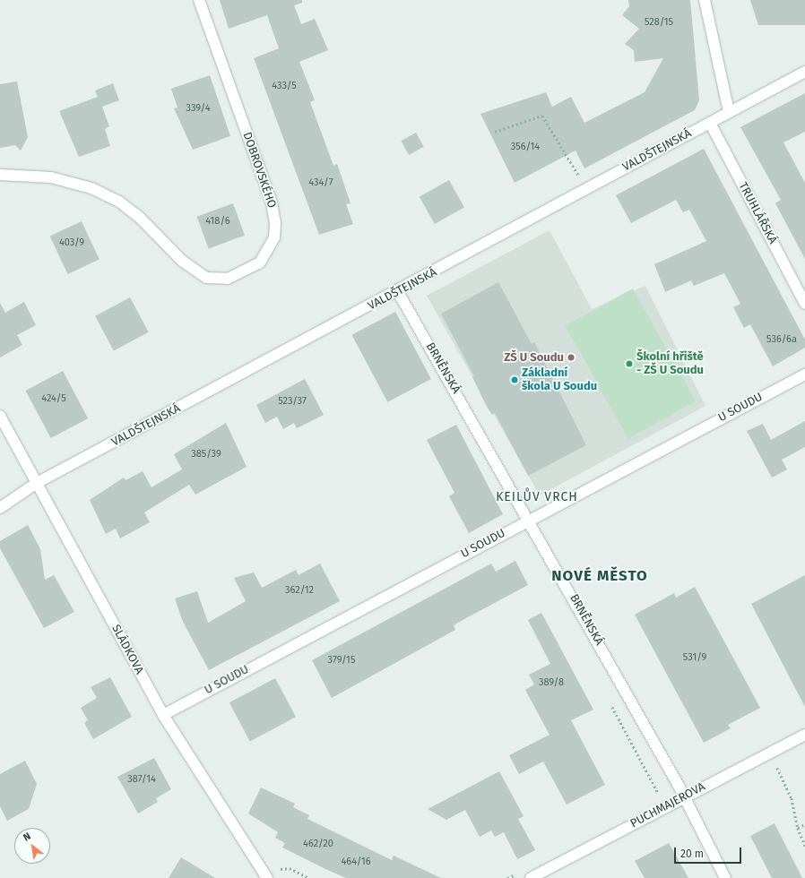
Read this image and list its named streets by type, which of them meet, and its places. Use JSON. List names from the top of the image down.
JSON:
{
  "streets": {
    "street": [
      "VALDŠTEJNSKÁ",
      "DOBROVSKÉHO",
      "TRUHLÁŘSKÁ",
      "BRNĚNSKÁ",
      "U SOUDU",
      "SLÁDKOVA",
      "PUCHMAJEROVA"
    ]
  },
  "crossings": [
    ["VALDŠTEJNSKÁ", "TRUHLÁŘSKÁ"],
    ["VALDŠTEJNSKÁ", "BRNĚNSKÁ"],
    ["VALDŠTEJNSKÁ", "SLÁDKOVA"],
    ["BRNĚNSKÁ", "U SOUDU"],
    ["BRNĚNSKÁ", "PUCHMAJEROVA"],
    ["U SOUDU", "SLÁDKOVA"]
  ],
  "districts": ["KEILŮV VRCH", "NOVÉ MĚSTO"],
  "places": ["ZŠ U Soudu", "Školní hřiště - ZŠ U Soudu", "Základní škola U Soudu"],
  "house_numbers": [
    "528/15",
    "433/5",
    "339/4",
    "356/14",
    "434/7",
    "418/6",
    "403/9",
    "536/6a",
    "424/5",
    "523/37",
    "385/39",
    "362/12",
    "531/9",
    "379/15",
    "389/8",
    "387/14",
    "462/20",
    "464/16"
  ],
  "scale_bar": "20 m",
  "north": "top left"
}
